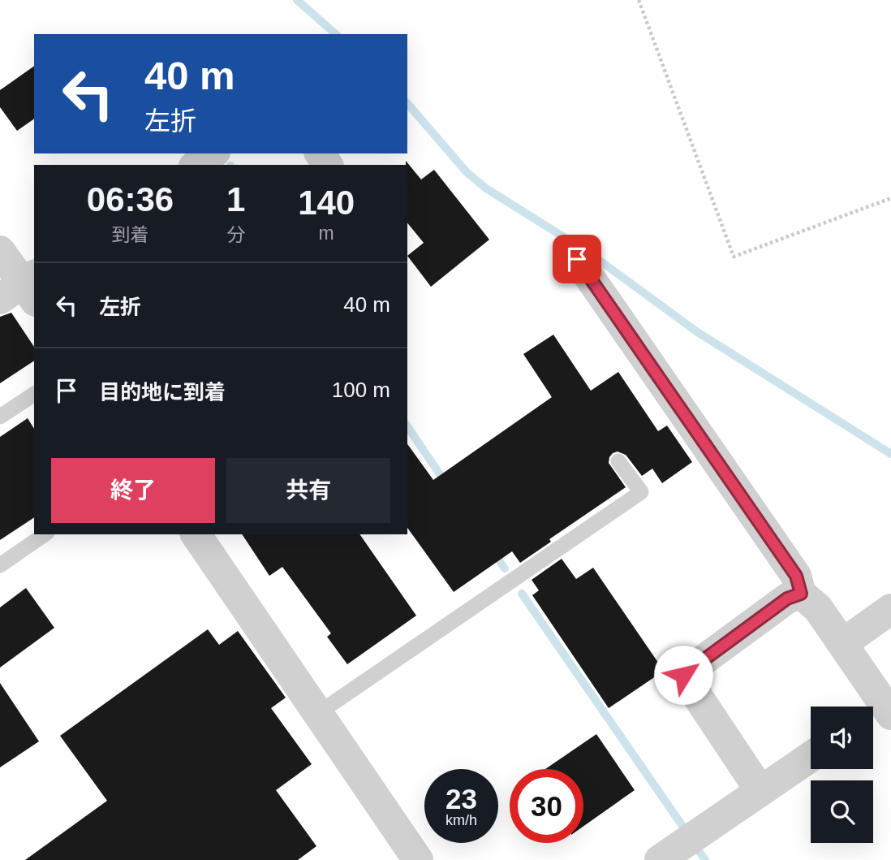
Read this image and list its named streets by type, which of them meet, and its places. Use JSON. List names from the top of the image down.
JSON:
{
  "page": {
    "turn": ["40 m", "左折"],
    "eta": [
      "06:36",
      "到着",
      "1",
      "分",
      "140",
      "m"
    ],
    "list": [
      {
        "name": "左折",
        "value": "40 m"
      },
      {
        "name": "目的地に到着",
        "value": "100 m"
      }
    ],
    "buttons": ["終了", "共有"],
    "speed": "23 km/h",
    "limit": "30"
  }
}
